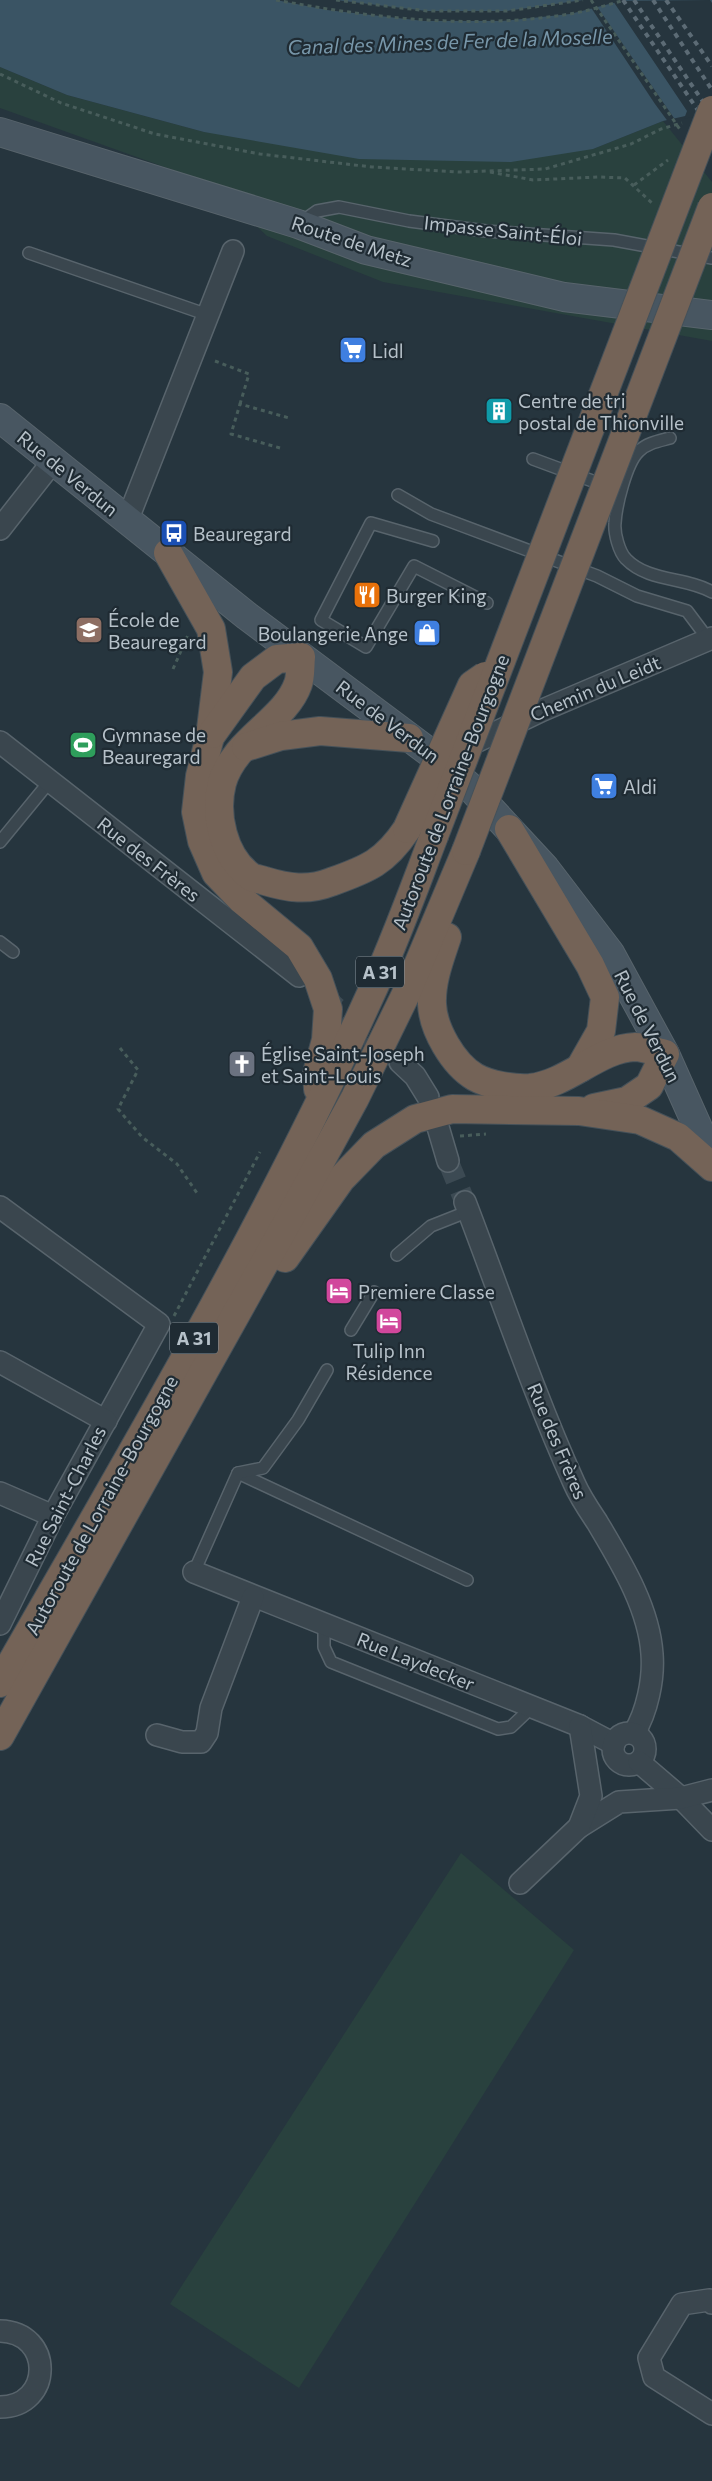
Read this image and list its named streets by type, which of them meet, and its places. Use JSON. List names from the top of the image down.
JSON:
{
  "streets": {
    "highway": ["Autoroute de Lorraine-Bourgogne", "A 31"],
    "main road": ["Route de Metz", "Rue de Verdun"],
    "street": [
      "Chemin du Leidt",
      "Rue des Frères",
      "Rue Saint-Charles",
      "Rue Laydecker"
    ],
    "lane": ["Impasse Saint-Éloi"]
  },
  "crossings": [
    ["Impasse Saint-Éloi", "Route de Metz"],
    ["Rue de Verdun", "Chemin du Leidt"],
    ["Rue des Frères", "Rue Laydecker"]
  ],
  "water": ["Canal des Mines de Fer de la Moselle"],
  "places": {
    "supermarket": ["Lidl", "Aldi"],
    "building": ["Centre de tri postal de Thionville"],
    "bus stop": ["Beauregard"],
    "restaurant": ["Burger King"],
    "school or university": ["École de Beauregard"],
    "shop": ["Boulangerie Ange"],
    "sports": ["Gymnase de Beauregard"],
    "church": ["Église Saint-Joseph et Saint-Louis"],
    "hotel": ["Premiere Classe", "Tulip Inn Résidence"]
  }
}
